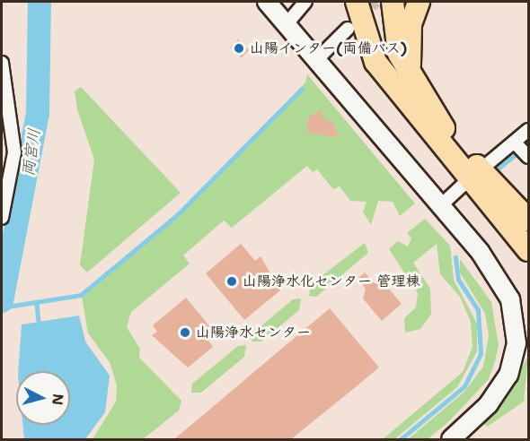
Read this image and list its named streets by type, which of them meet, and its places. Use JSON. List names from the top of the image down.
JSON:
{
  "water": ["両宮川"],
  "places": ["山陽インター(両備バス)", "山陽浄水化センター 管理棟", "山陽浄水センター"],
  "north": "right"
}
